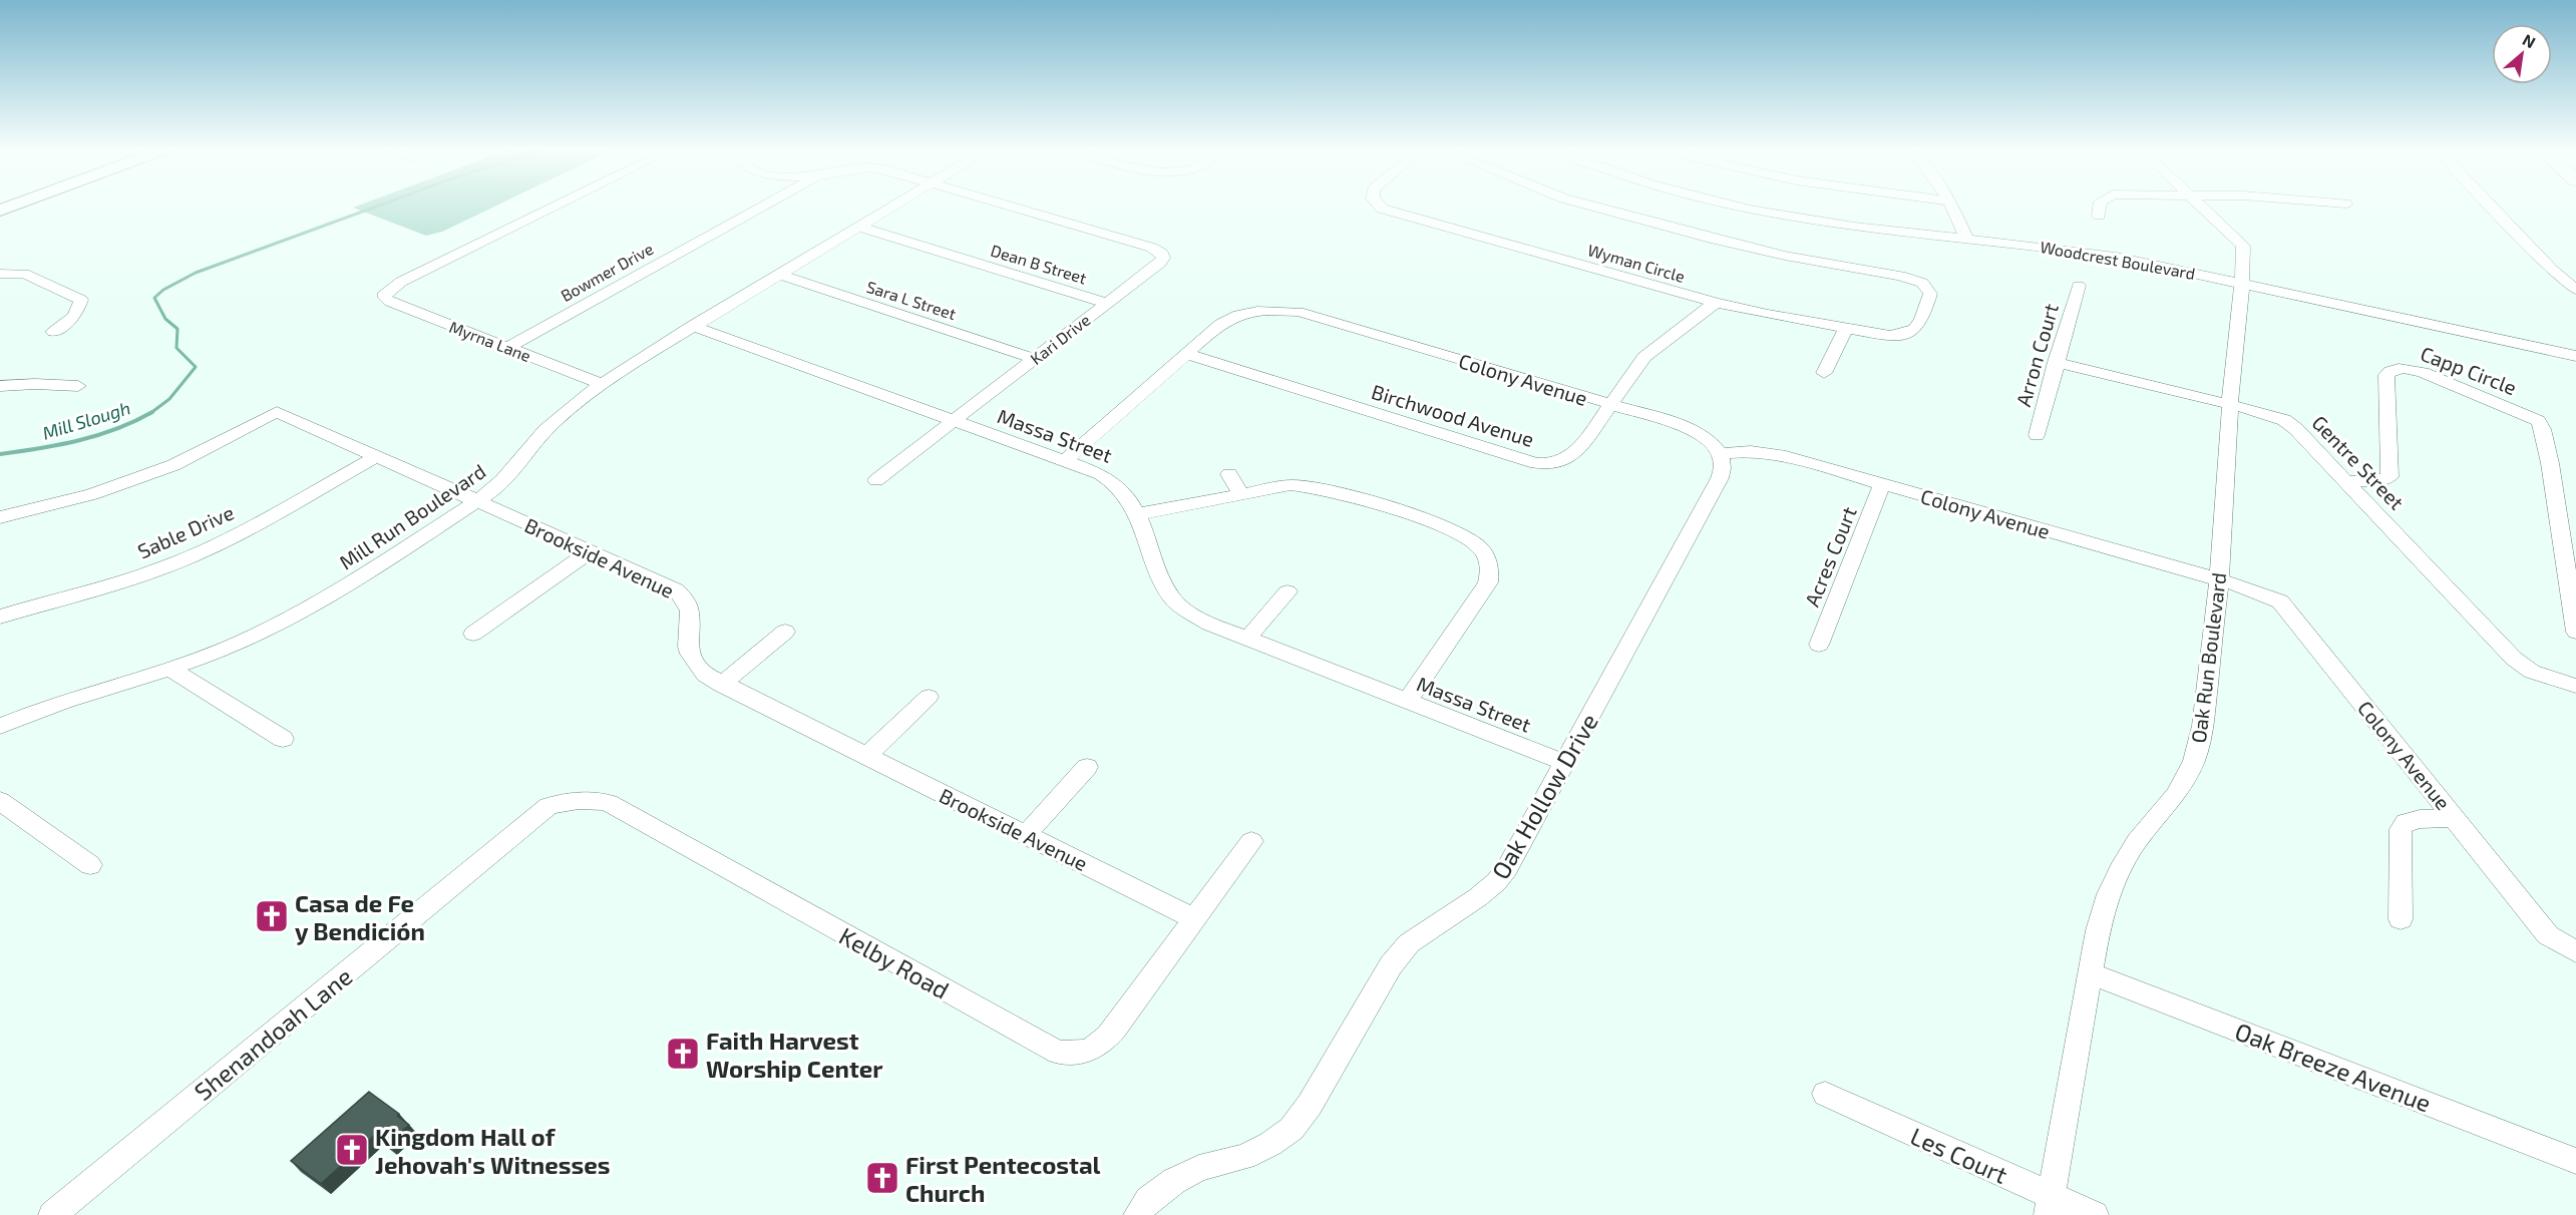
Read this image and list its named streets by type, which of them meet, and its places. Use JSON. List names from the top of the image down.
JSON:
{
  "streets": {
    "street": [
      "Woodcrest Boulevard",
      "Wyman Circle",
      "Dean B Street",
      "Bowmer Drive",
      "Sara L Street",
      "Kari Drive",
      "Myrna Lane",
      "Arron Court",
      "Capp Circle",
      "Colony Avenue",
      "Birchwood Avenue",
      "Massa Street",
      "Gentre Street",
      "Mill Run Boulevard",
      "Sable Drive",
      "Acres Court",
      "Brookside Avenue",
      "Oak Run Boulevard",
      "Oak Hollow Drive",
      "Kelby Road",
      "Shenandoah Lane",
      "Oak Breeze Avenue",
      "Les Court"
    ]
  },
  "crossings": [
    ["Woodcrest Boulevard", "Oak Run Boulevard"],
    ["Wyman Circle", "Birchwood Avenue"],
    ["Dean B Street", "Kari Drive"],
    ["Dean B Street", "Mill Run Boulevard"],
    ["Bowmer Drive", "Myrna Lane"],
    ["Sara L Street", "Kari Drive"],
    ["Sara L Street", "Mill Run Boulevard"],
    ["Kari Drive", "Massa Street"],
    ["Myrna Lane", "Mill Run Boulevard"],
    ["Arron Court", "Gentre Street"],
    ["Capp Circle", "Gentre Street"],
    ["Colony Avenue", "Birchwood Avenue"],
    ["Colony Avenue", "Acres Court"],
    ["Colony Avenue", "Oak Run Boulevard"],
    ["Colony Avenue", "Oak Hollow Drive"],
    ["Massa Street", "Mill Run Boulevard"],
    ["Massa Street", "Oak Hollow Drive"],
    ["Gentre Street", "Oak Run Boulevard"],
    ["Mill Run Boulevard", "Brookside Avenue"],
    ["Sable Drive", "Brookside Avenue"],
    ["Brookside Avenue", "Kelby Road"],
    ["Oak Run Boulevard", "Oak Breeze Avenue"],
    ["Oak Run Boulevard", "Les Court"],
    ["Kelby Road", "Shenandoah Lane"]
  ],
  "water": ["Mill Slough"],
  "places": {
    "church": [
      "Casa de Fe y Bendición",
      "Faith Harvest Worship Center",
      "Kingdom Hall of Jehovah's Witnesses",
      "First Pentecostal Church"
    ]
  },
  "north": "top right"
}
